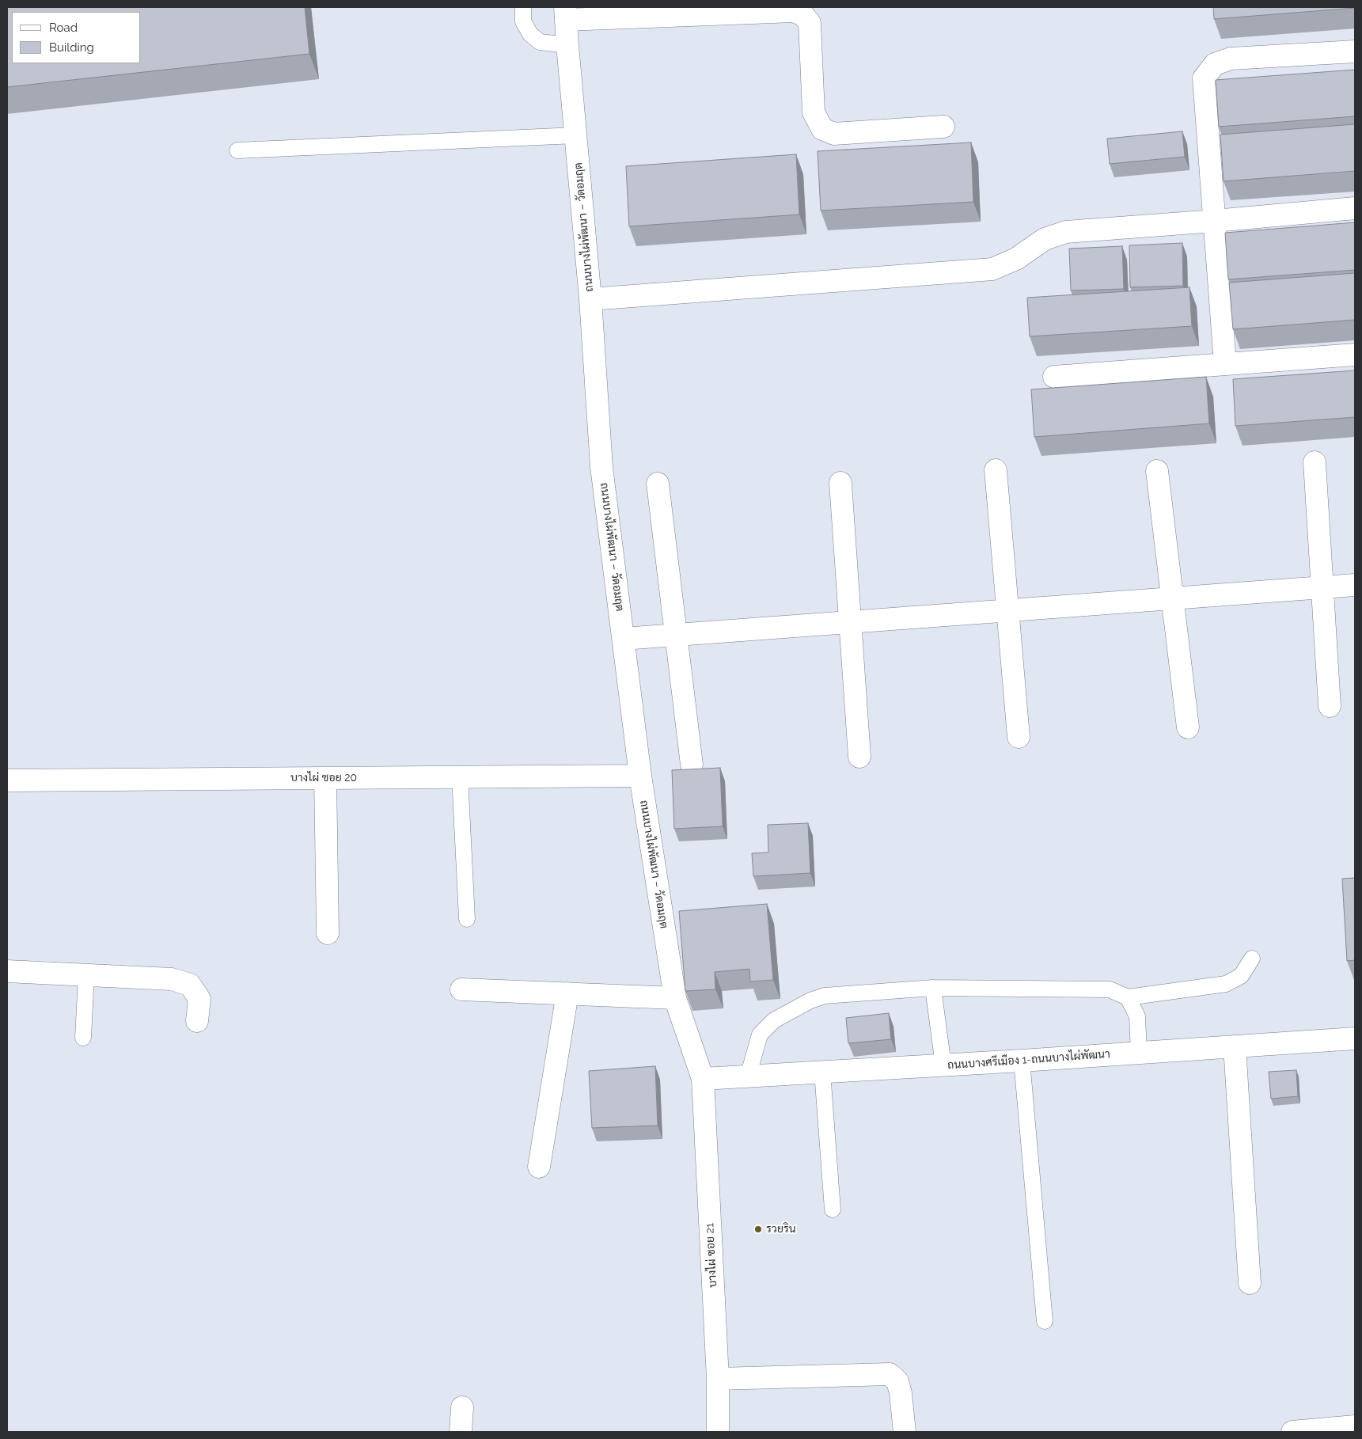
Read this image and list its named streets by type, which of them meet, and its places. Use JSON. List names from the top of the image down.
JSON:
{
  "streets": {
    "street": [
      "ถนนบางไผ่พัฒนา – วัดอมฤต",
      "บางไผ่ ซอย 20",
      "ถนนบางศรีเมือง 1-ถนนบางไผ่พัฒนา",
      "บางไผ่ ซอย 21"
    ]
  },
  "crossings": [
    ["ถนนบางไผ่พัฒนา – วัดอมฤต", "บางไผ่ ซอย 20"],
    ["ถนนบางไผ่พัฒนา – วัดอมฤต", "ถนนบางศรีเมือง 1-ถนนบางไผ่พัฒนา"],
    ["ถนนบางไผ่พัฒนา – วัดอมฤต", "บางไผ่ ซอย 21"],
    ["ถนนบางศรีเมือง 1-ถนนบางไผ่พัฒนา", "บางไผ่ ซอย 21"]
  ],
  "places": ["รวยริน"],
  "legend": ["Road", "Building"]
}
